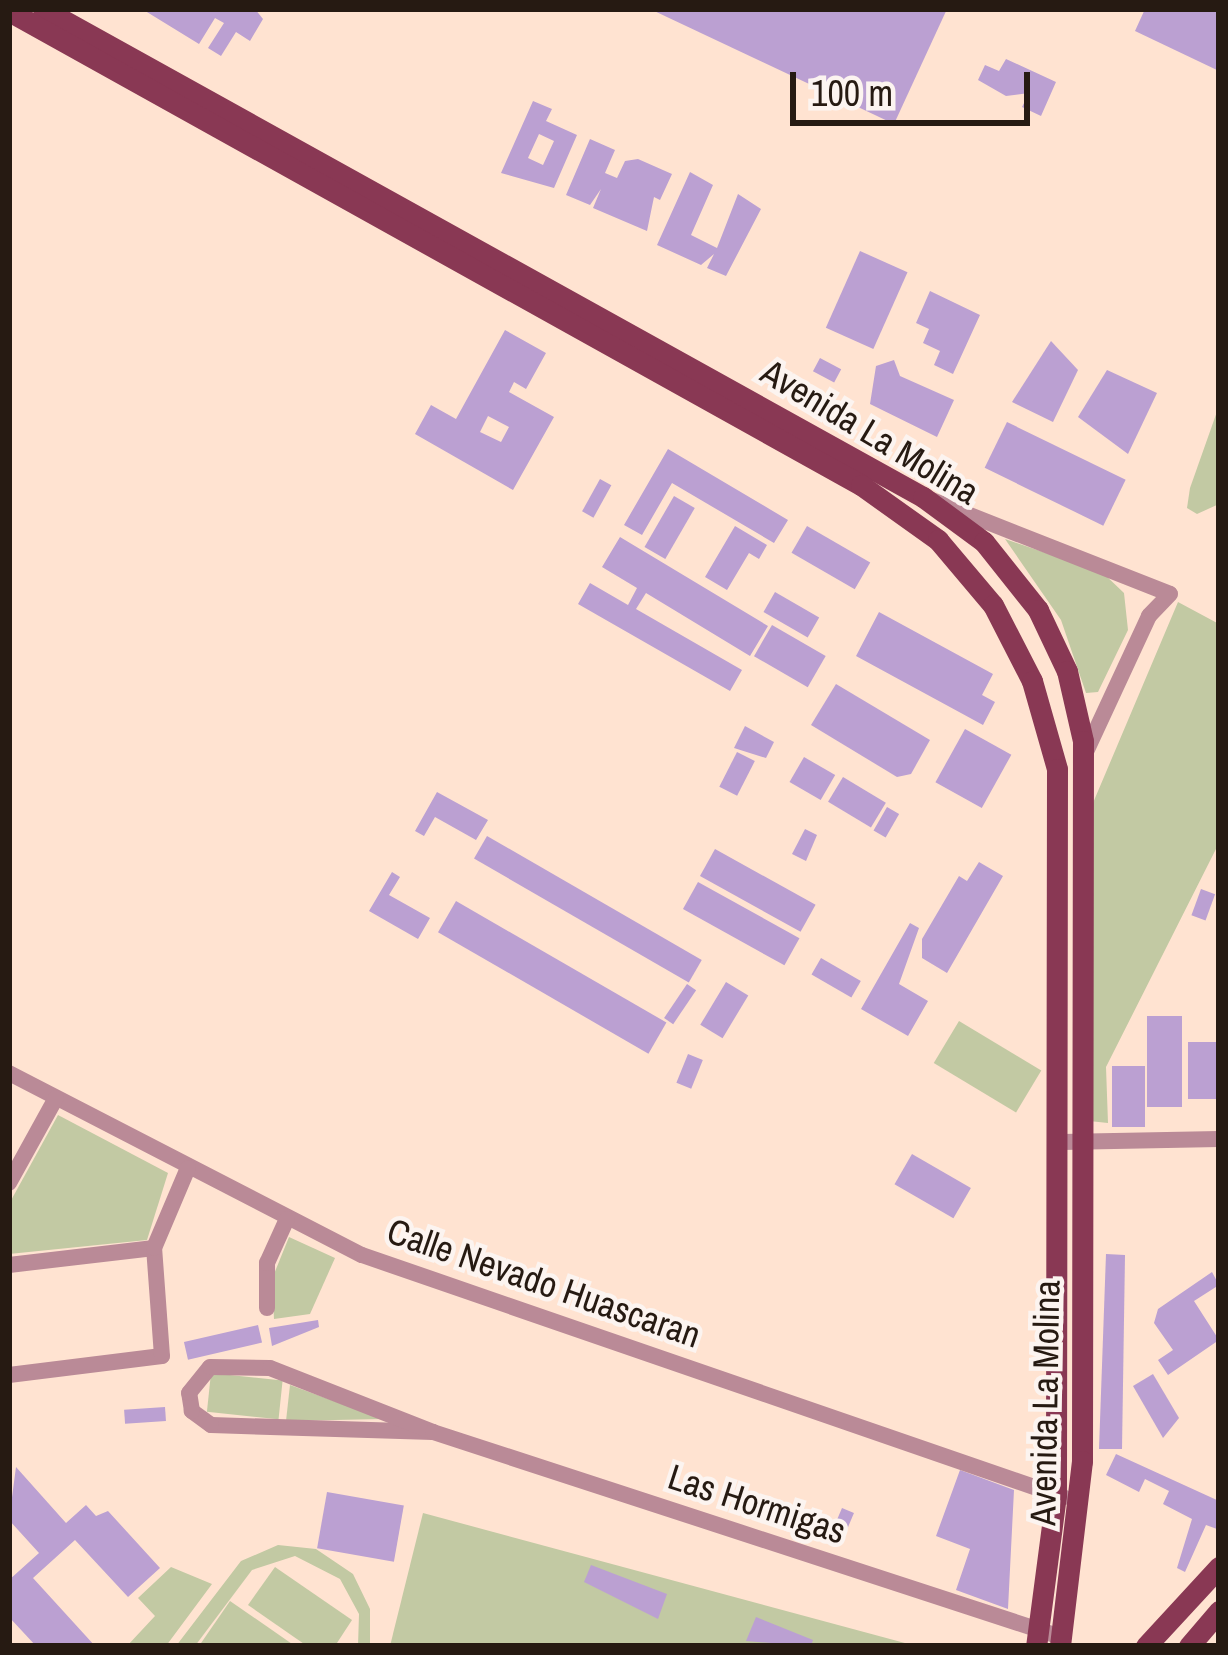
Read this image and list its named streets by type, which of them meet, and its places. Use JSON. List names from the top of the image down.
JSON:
{
  "streets": {
    "main road": ["Avenida La Molina"],
    "street": ["Calle Nevado Huascaran", "Las Hormigas"]
  },
  "crossings": [
    ["Avenida La Molina", "Calle Nevado Huascaran"],
    ["Avenida La Molina", "Las Hormigas"]
  ],
  "scale_bar": "100 m"
}
